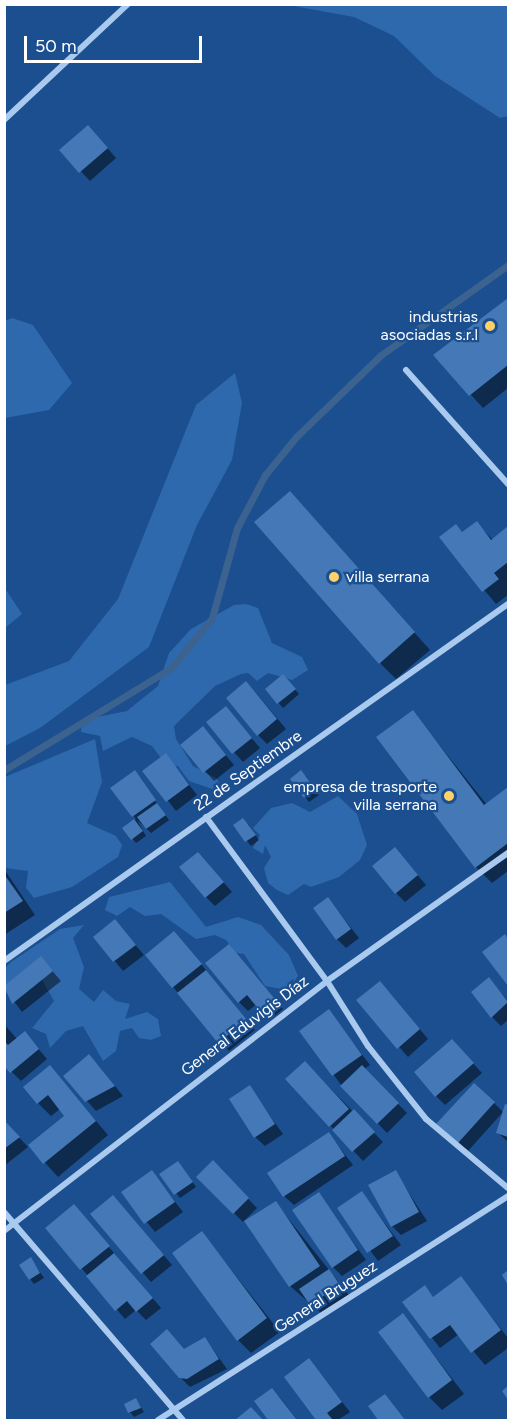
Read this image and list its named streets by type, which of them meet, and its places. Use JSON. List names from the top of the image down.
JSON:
{
  "streets": {
    "street": ["22 de Septiembre", "General Eduvigis Díaz", "General Bruguez"]
  },
  "places": ["industrias asociadas s.r.l", "villa serrana", "empresa de trasporte villa serrana"],
  "scale_bar": "50 m"
}
